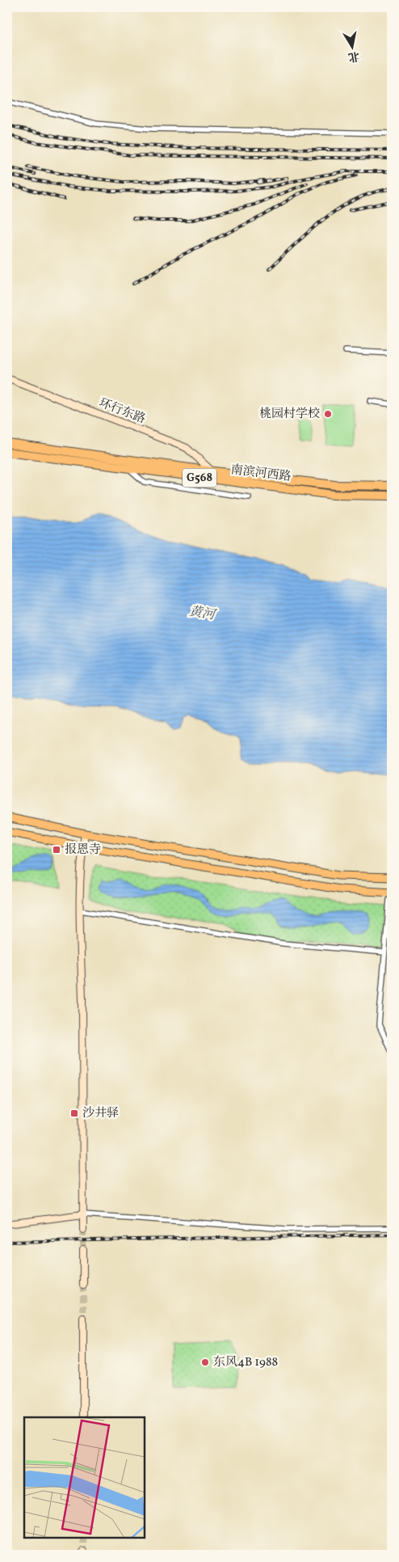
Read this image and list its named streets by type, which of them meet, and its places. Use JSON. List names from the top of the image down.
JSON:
{
  "streets": {
    "highway": ["南滨河西路", "G568"],
    "street": ["环行东路"]
  },
  "crossings": [
    ["环行东路", "南滨河西路"]
  ],
  "water": ["黄河"],
  "places": {
    "other": ["桃园村学校", "东风4B 1988"],
    "transit": ["报恩寺", "沙井驿"]
  },
  "north": "bottom"
}
